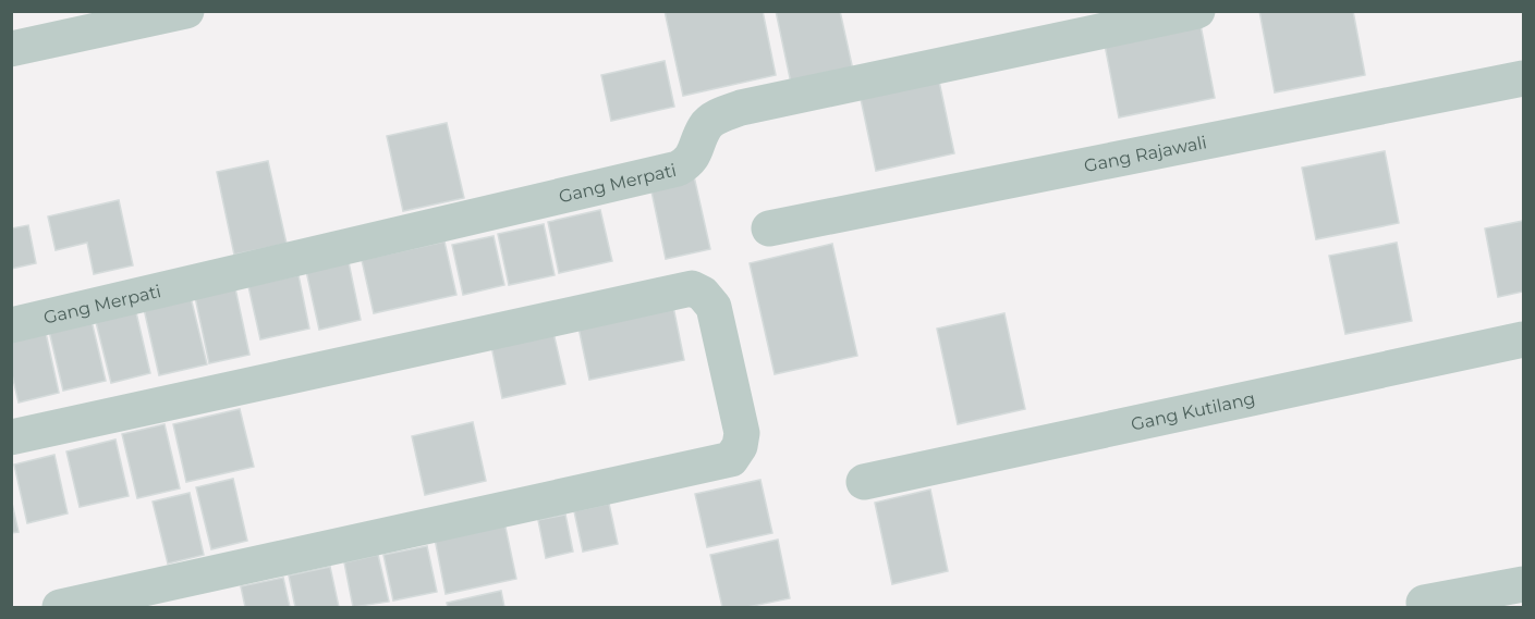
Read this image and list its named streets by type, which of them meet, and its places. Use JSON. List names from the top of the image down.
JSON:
{
  "streets": {
    "street": ["Gang Rajawali", "Gang Merpati", "Gang Kutilang"]
  }
}
